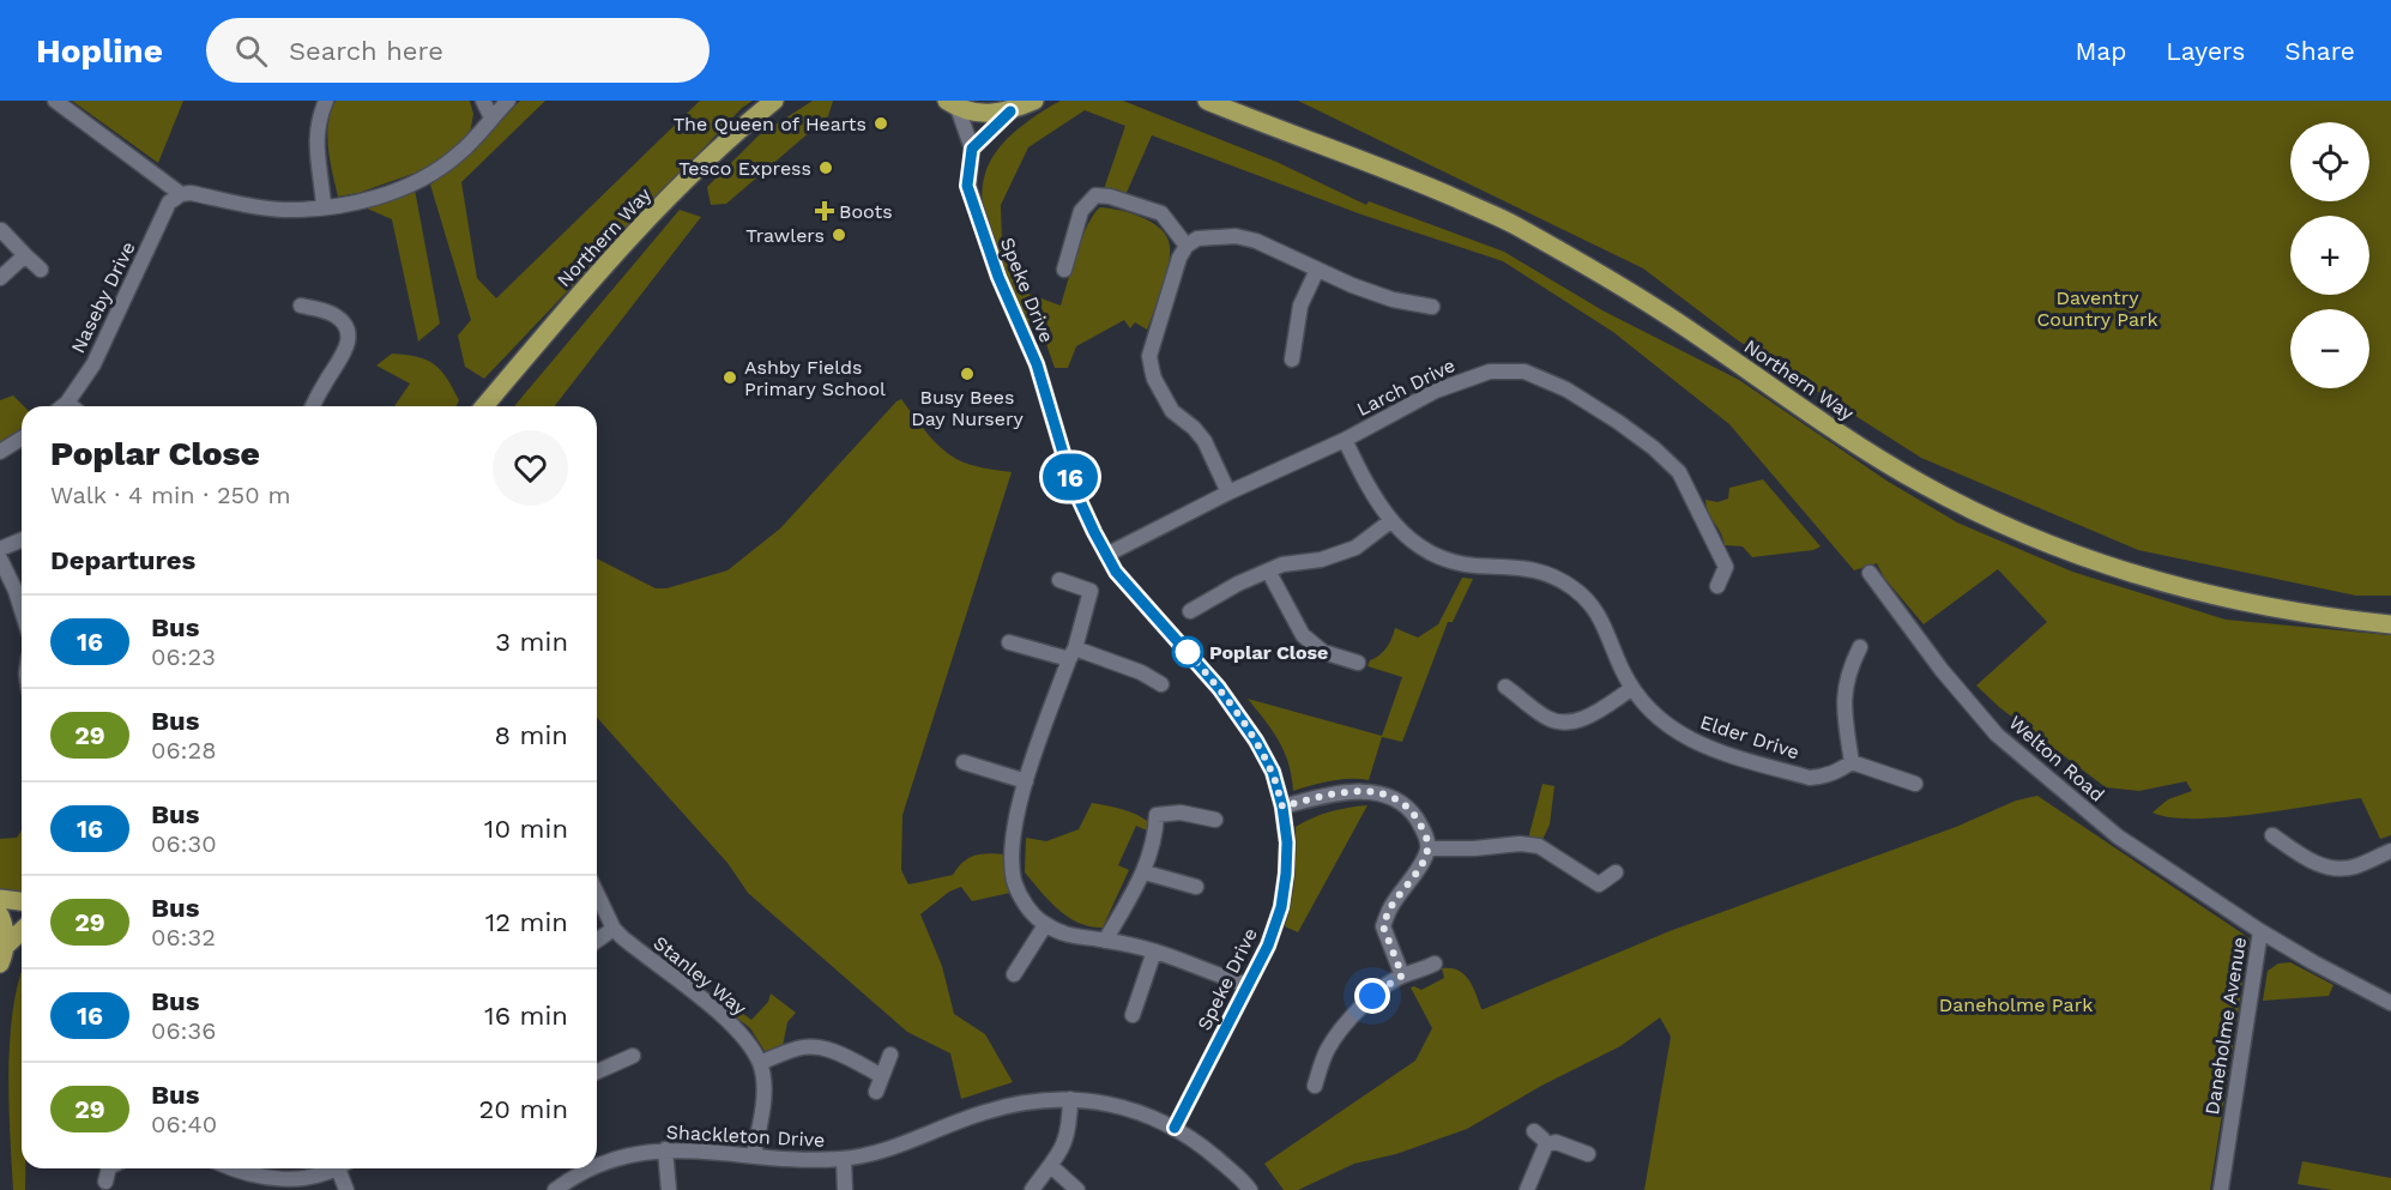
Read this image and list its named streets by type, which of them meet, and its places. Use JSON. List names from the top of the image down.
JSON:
{
  "streets": {
    "main road": ["Northern Way"],
    "street": [
      "Speke Drive",
      "Naseby Drive",
      "Larch Drive",
      "Elder Drive",
      "Welton Road",
      "Stanley Way",
      "Daneholme Avenue",
      "Shackleton Drive"
    ]
  },
  "crossings": [
    ["Speke Drive", "Larch Drive"],
    ["Speke Drive", "Shackleton Drive"],
    ["Larch Drive", "Elder Drive"],
    ["Welton Road", "Daneholme Avenue"],
    ["Stanley Way", "Shackleton Drive"]
  ],
  "parks": ["Daventry Country Park", "Daneholme Park"],
  "places": {
    "other": [
      "The Queen of Hearts",
      "Tesco Express",
      "Trawlers",
      "Busy Bees Day Nursery",
      "Ashby Fields Primary School",
      "Poplar Close"
    ],
    "health": ["Boots"]
  },
  "lines": ["bus line 16"],
  "page": {
    "header": "Hopline",
    "search": "Search here",
    "nav": ["Map", "Layers", "Share"],
    "on_map": "16",
    "map_buttons": ["+", "−"],
    "heading": [
      ["Poplar Close", "Walk · 4 min · 250 m"],
      "Departures"
    ],
    "list": [
      {
        "mark": "16",
        "name": "Bus",
        "note": "06:23",
        "value": "3 min"
      },
      {
        "mark": "29",
        "name": "Bus",
        "note": "06:28",
        "value": "8 min"
      },
      {
        "mark": "16",
        "name": "Bus",
        "note": "06:30",
        "value": "10 min"
      },
      {
        "mark": "29",
        "name": "Bus",
        "note": "06:32",
        "value": "12 min"
      },
      {
        "mark": "16",
        "name": "Bus",
        "note": "06:36",
        "value": "16 min"
      },
      {
        "mark": "29",
        "name": "Bus",
        "note": "06:40",
        "value": "20 min"
      }
    ]
  }
}
